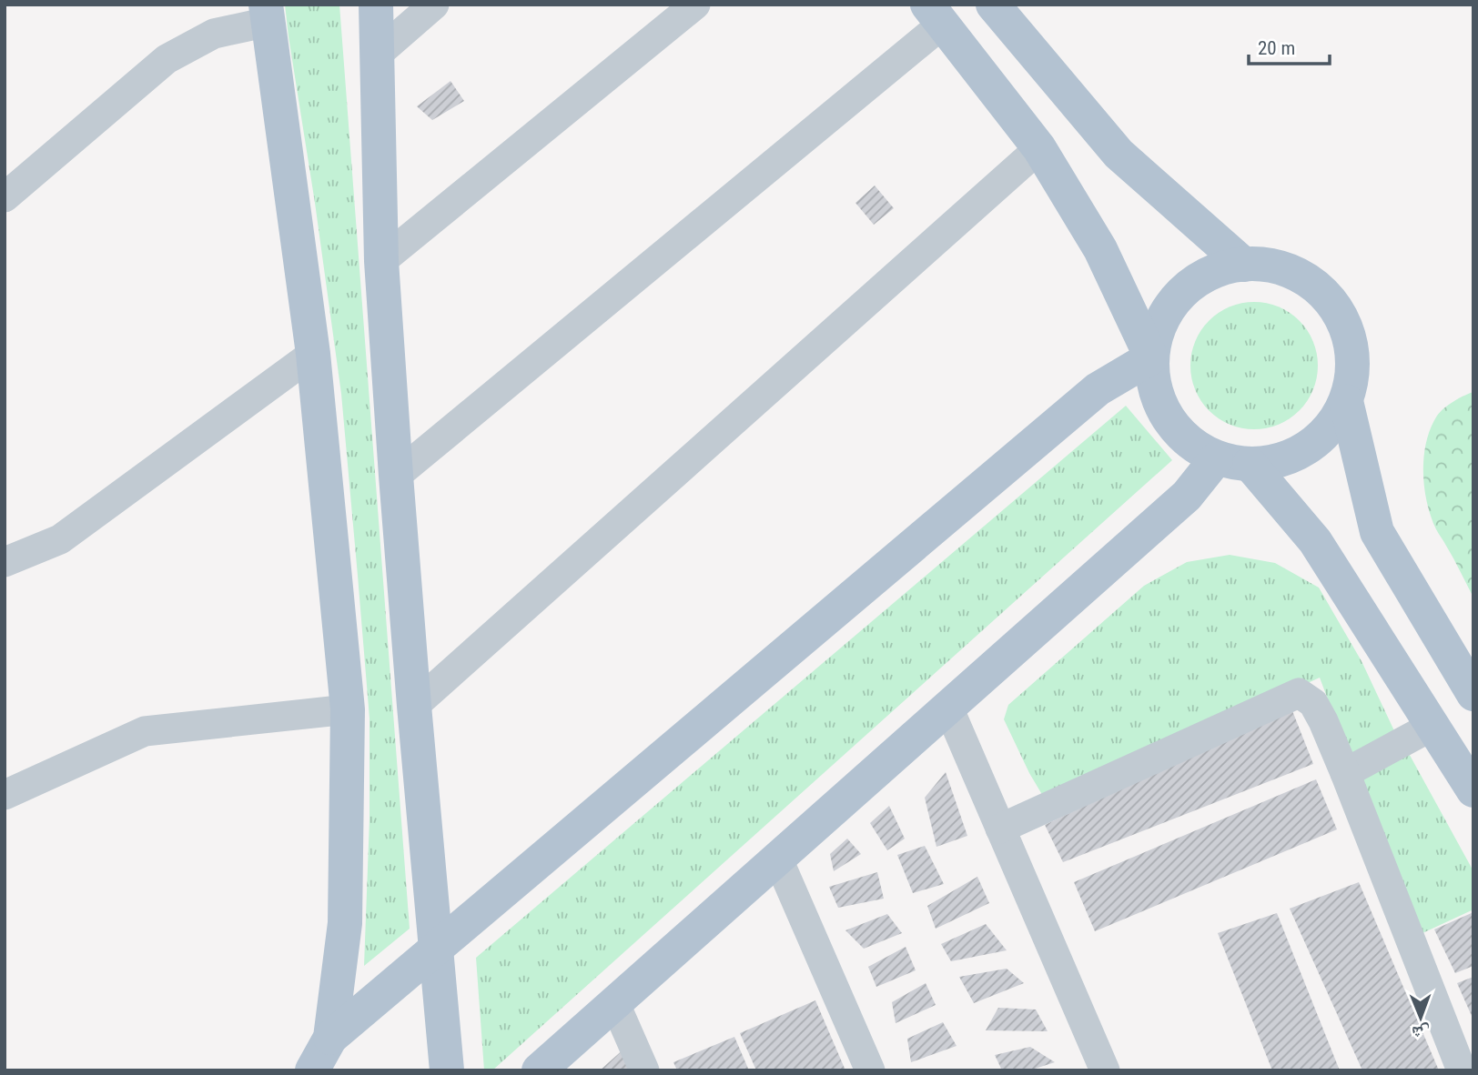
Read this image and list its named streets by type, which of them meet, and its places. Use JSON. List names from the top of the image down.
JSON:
{
  "scale_bar": "20 m",
  "north": "bottom"
}
